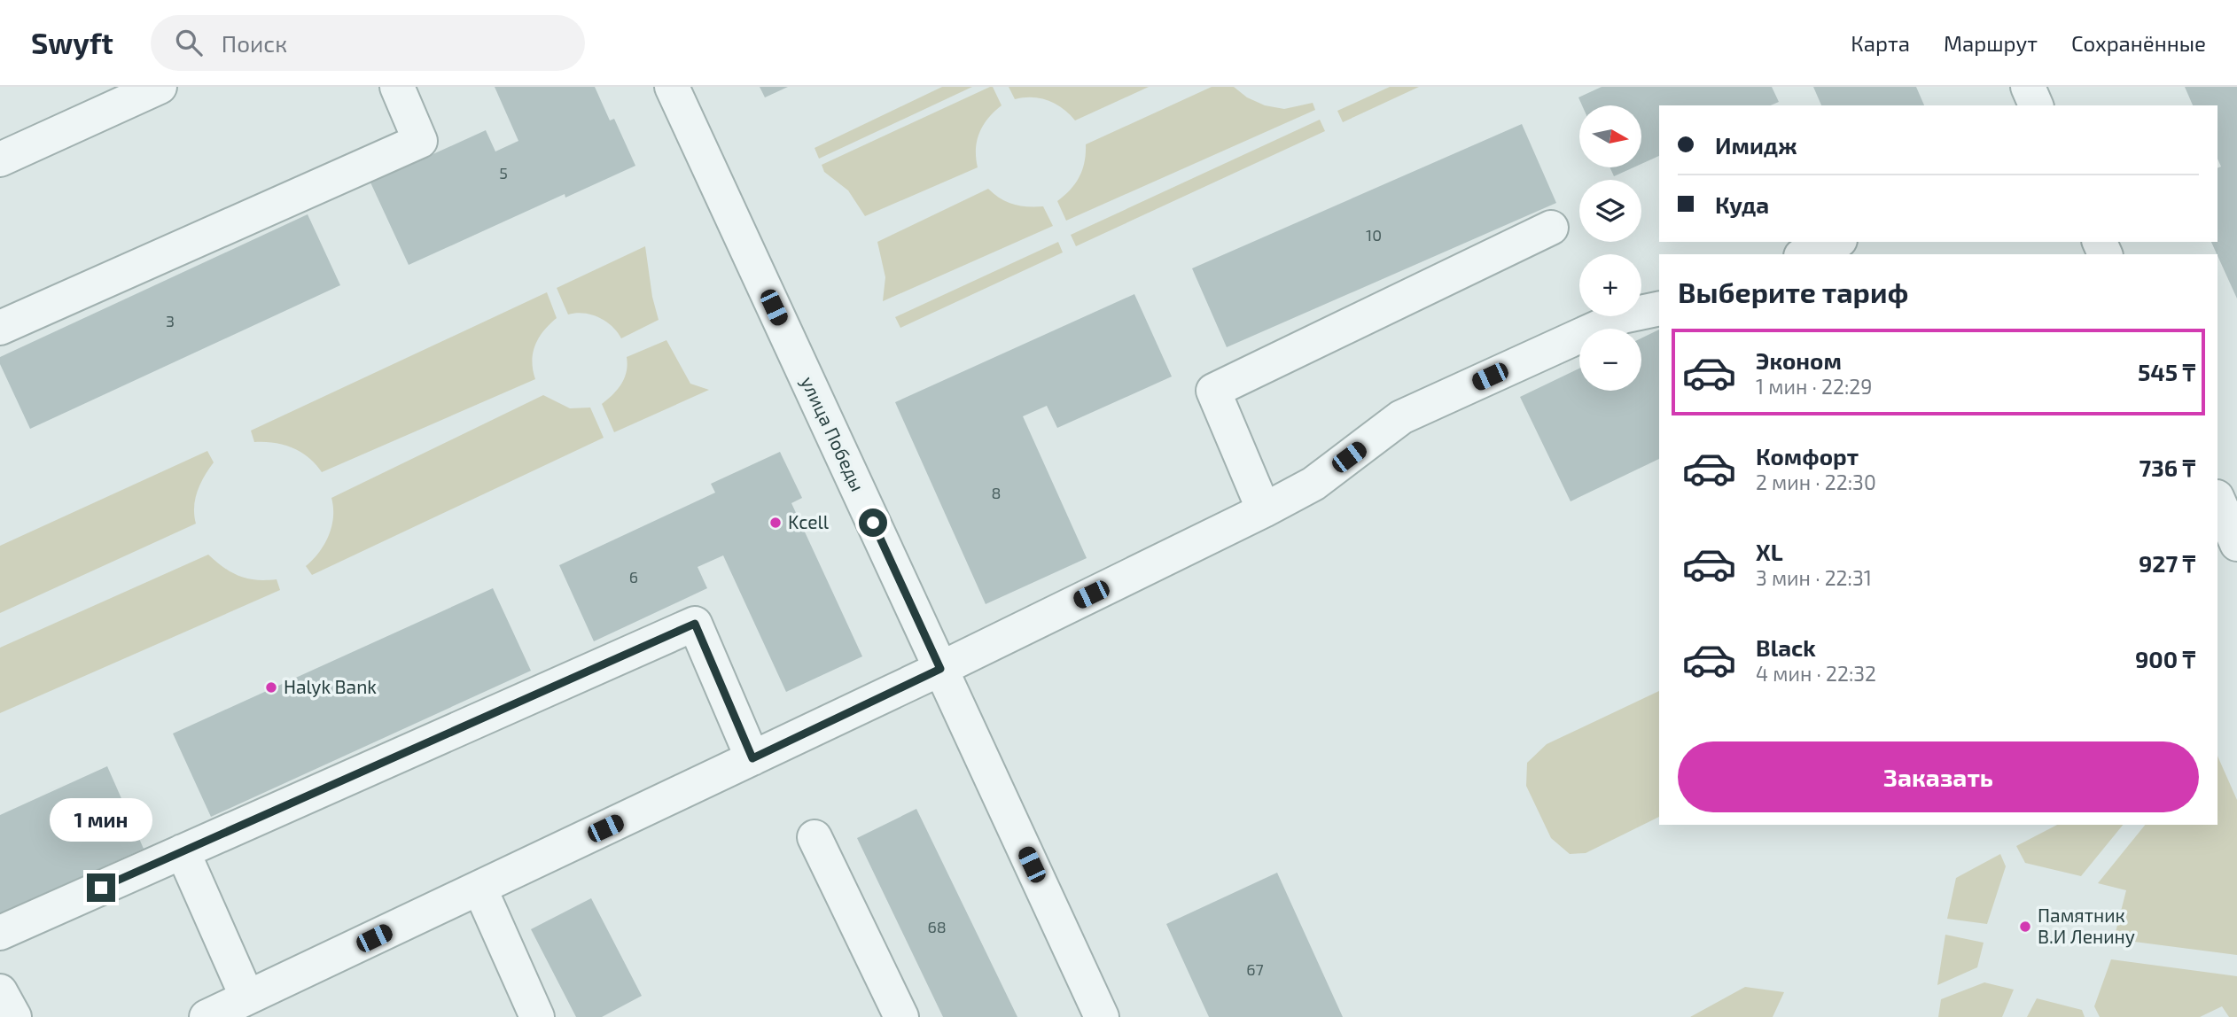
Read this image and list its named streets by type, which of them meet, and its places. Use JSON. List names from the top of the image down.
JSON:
{
  "streets": {
    "street": ["улица Победы"]
  },
  "places": ["Kcell", "Halyk Bank", "Памятник В.И Ленину"],
  "house_numbers": [
    "5",
    "10",
    "3",
    "8",
    "6",
    "68",
    "67"
  ],
  "north": "right",
  "page": {
    "header": "Swyft",
    "search": "Поиск",
    "nav": ["Карта", "Маршрут", "Сохранённые"],
    "map_buttons": ["+", "−"],
    "banner": ["Имидж", "Куда"],
    "heading": "Выберите тариф",
    "list": [
      {
        "name": "Эконом",
        "note": "1 мин · 22:29",
        "value": "545 ₸"
      },
      {
        "name": "Комфорт",
        "note": "2 мин · 22:30",
        "value": "736 ₸"
      },
      {
        "name": "XL",
        "note": "3 мин · 22:31",
        "value": "927 ₸"
      },
      {
        "name": "Black",
        "note": "4 мин · 22:32",
        "value": "900 ₸"
      }
    ],
    "buttons": "Заказать",
    "bubble": "1 мин"
  }
}
